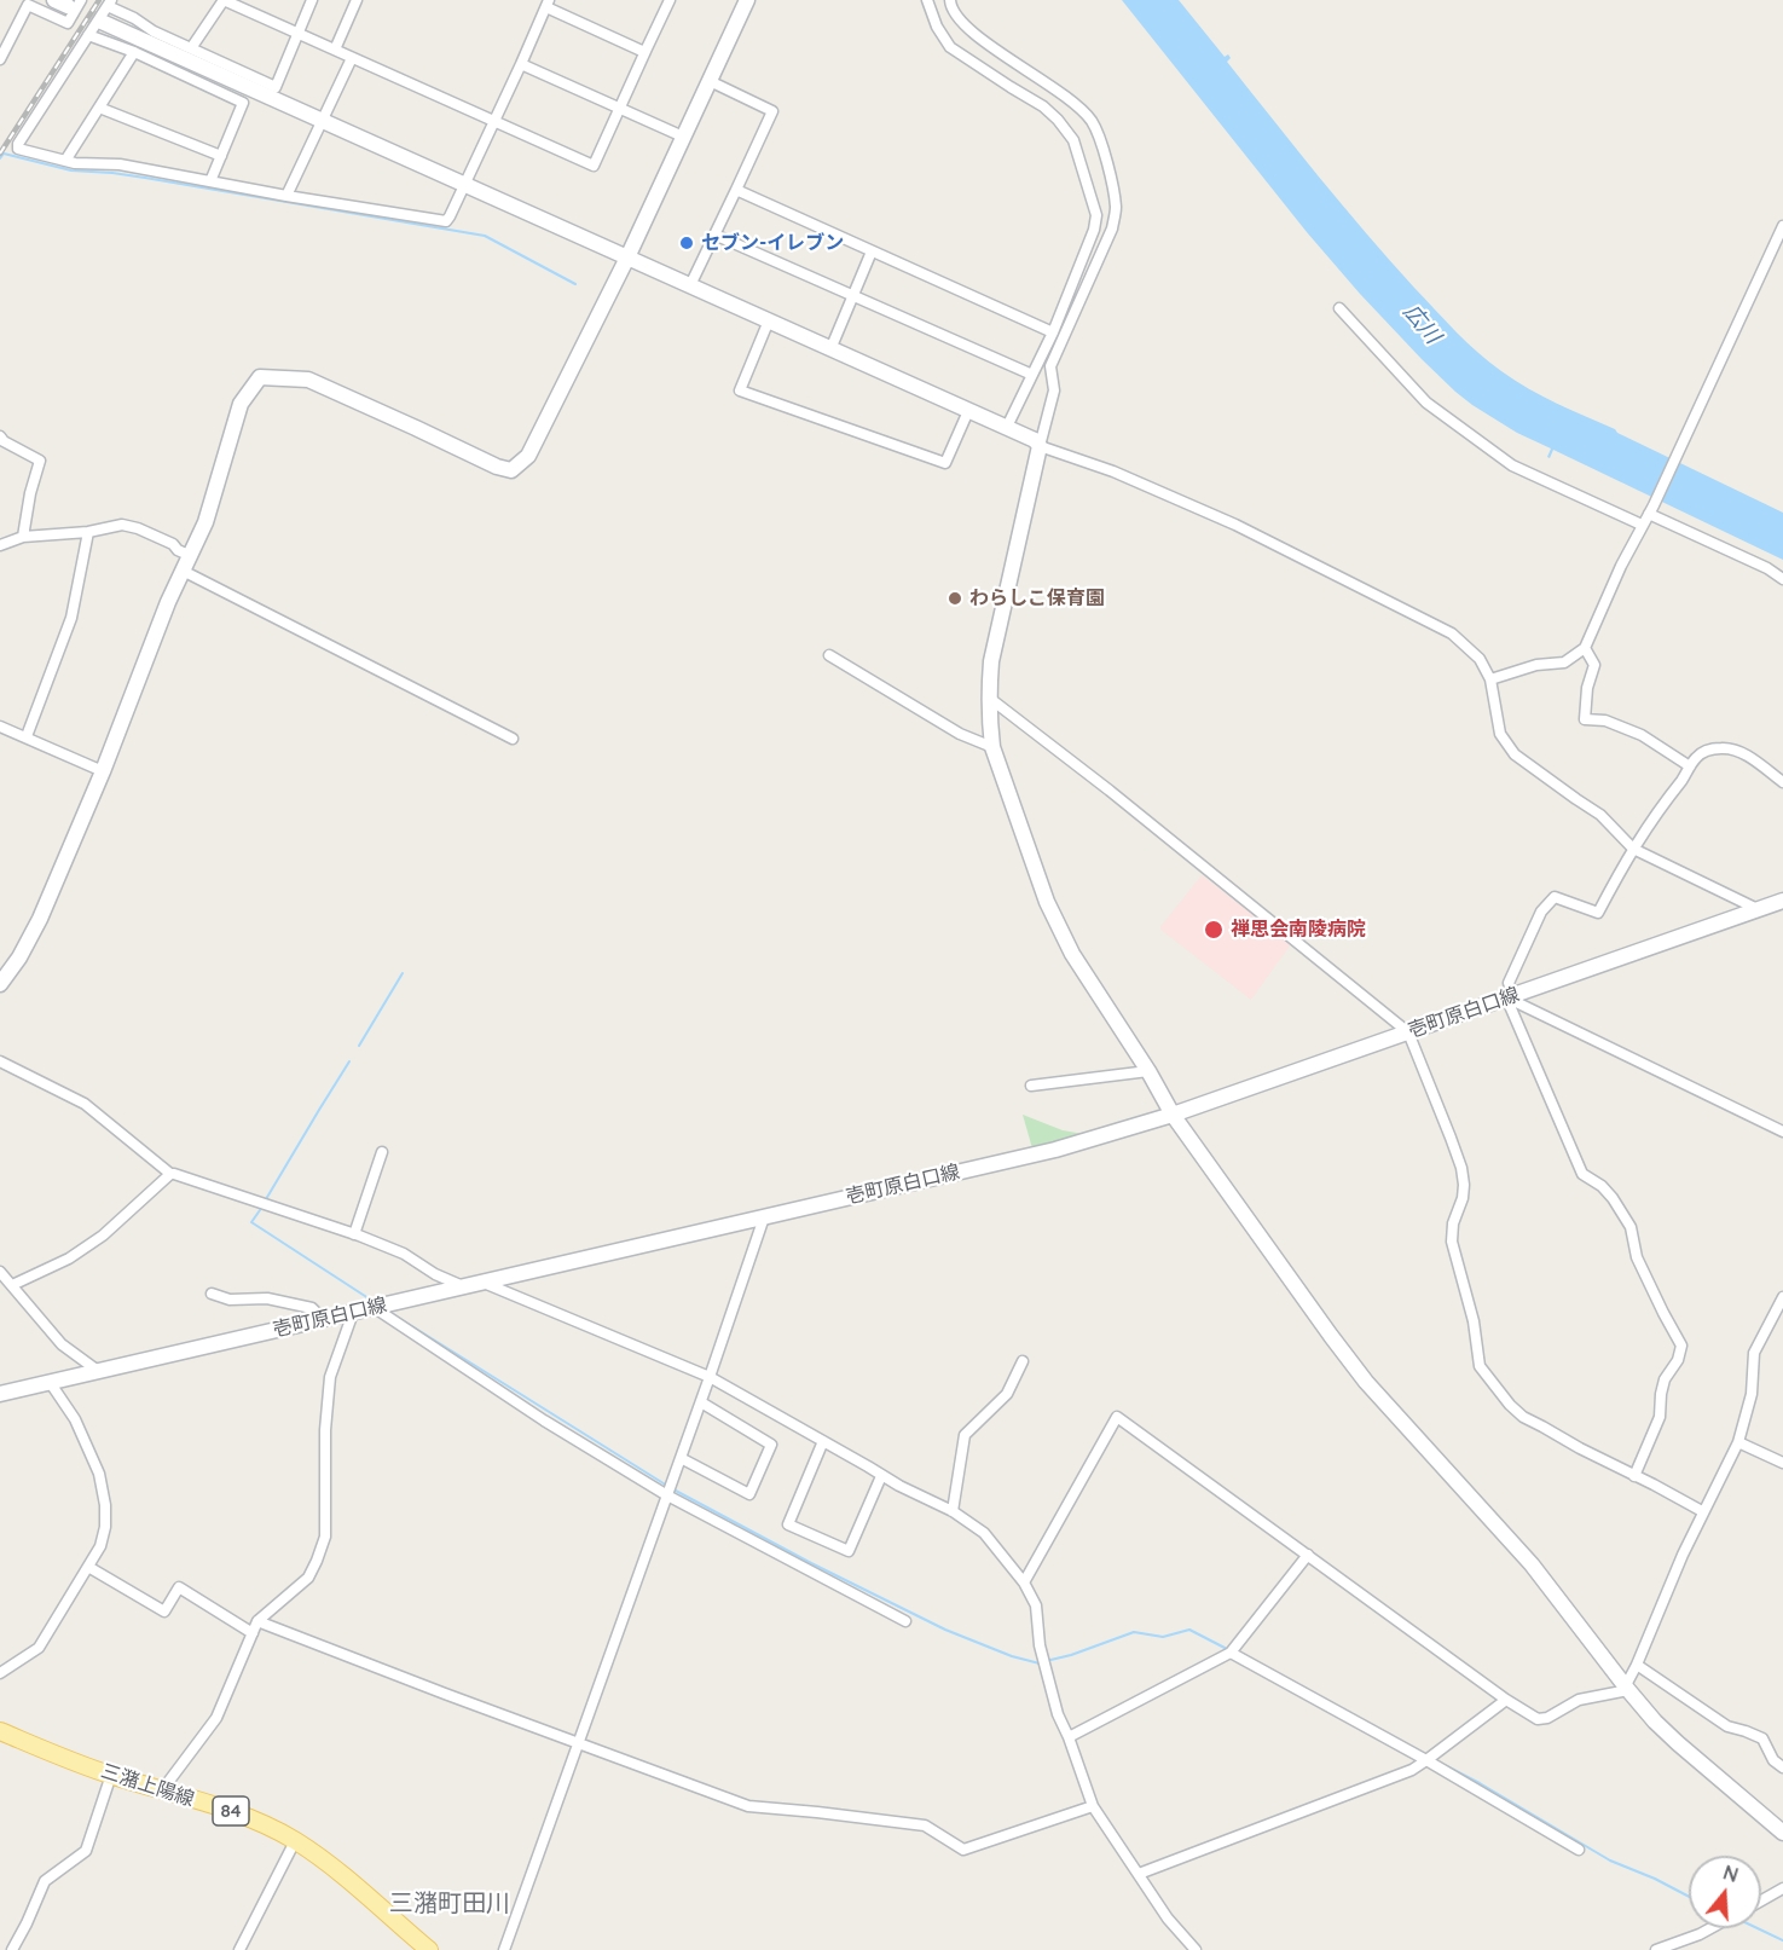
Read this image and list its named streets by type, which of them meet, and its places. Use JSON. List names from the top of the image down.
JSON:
{
  "streets": {
    "main road": ["三潴上陽線", "84"],
    "street": ["壱町原白口線"]
  },
  "districts": ["三潴町田川"],
  "water": ["広川"],
  "places": ["セブン-イレブン", "わらしこ保育園", "禅思会南陵病院"],
  "north": "top"
}
